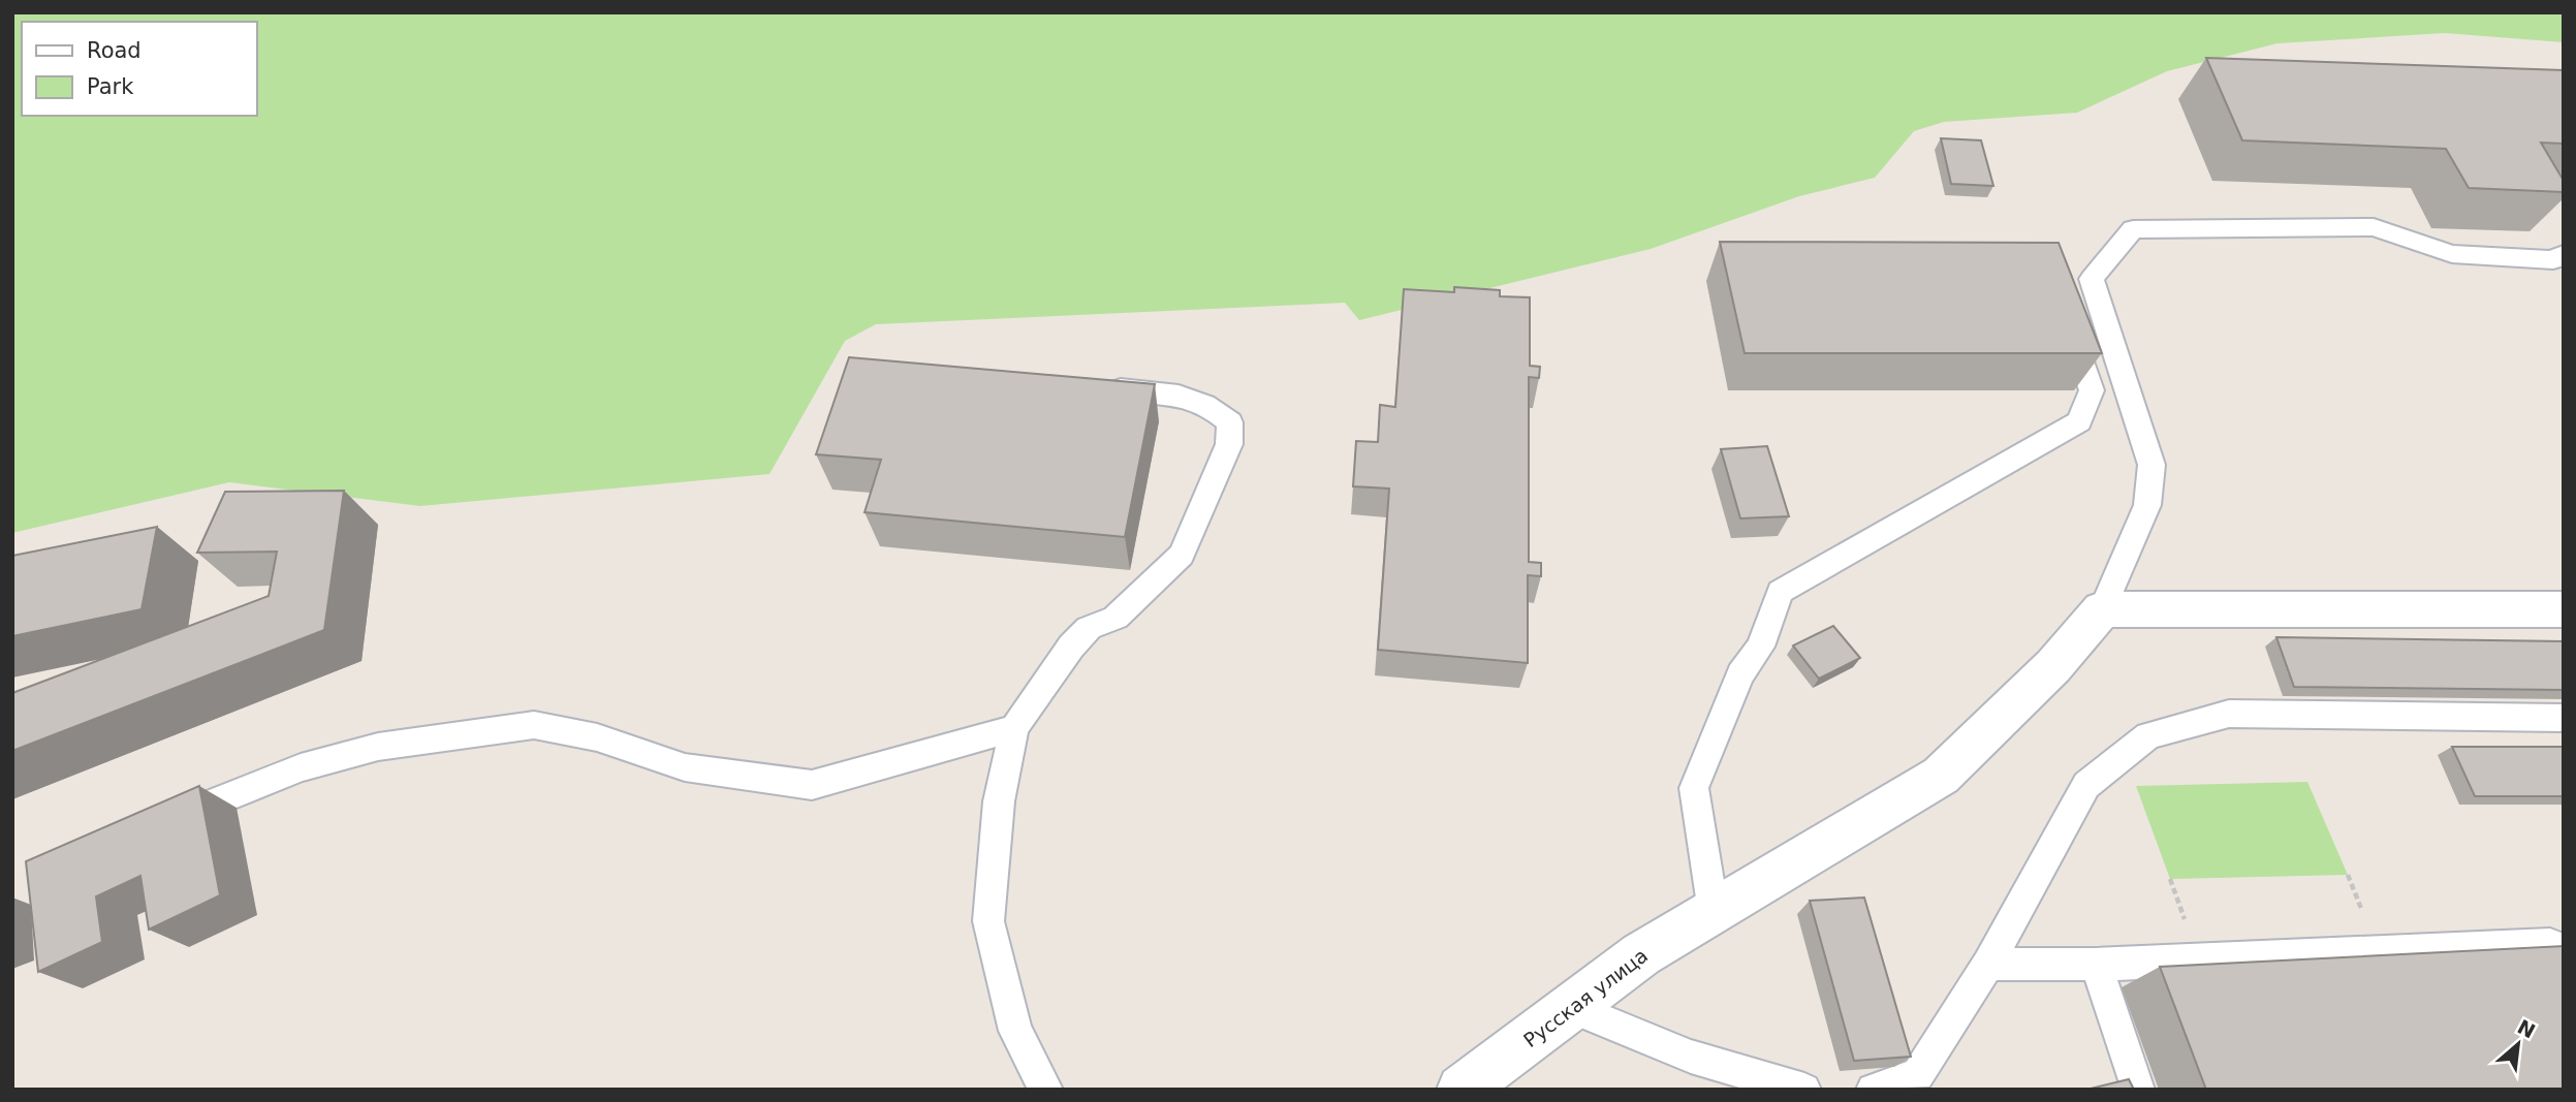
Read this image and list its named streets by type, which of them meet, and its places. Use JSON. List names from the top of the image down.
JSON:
{
  "streets": {
    "street": ["Русская улица"]
  },
  "legend": ["Road", "Park"],
  "north": "top right"
}
